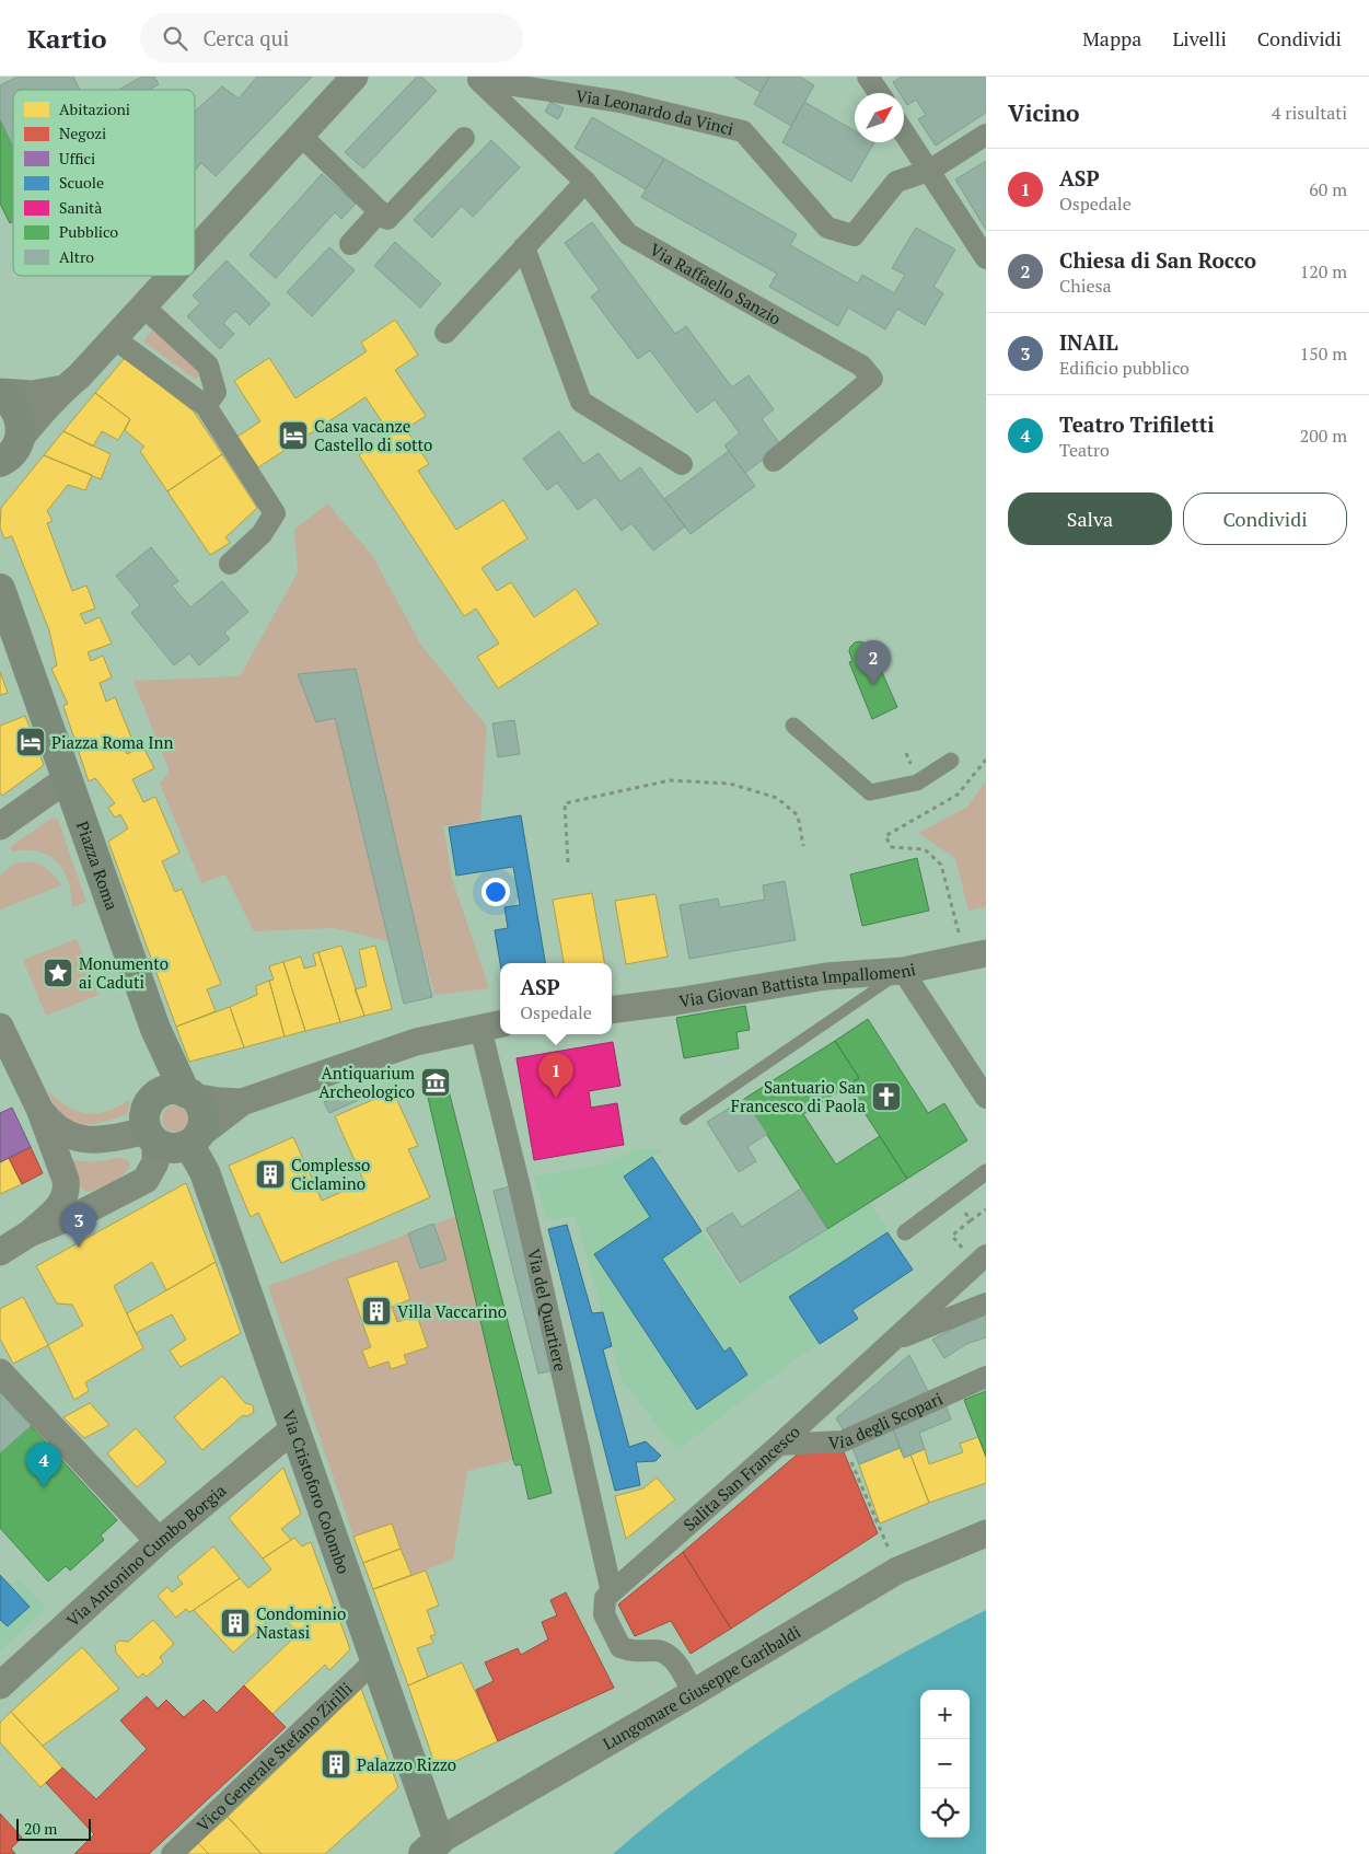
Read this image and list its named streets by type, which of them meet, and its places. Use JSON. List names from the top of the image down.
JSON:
{
  "streets": {
    "main road": ["Piazza Roma", "Via Cristoforo Colombo"],
    "street": [
      "Via Leonardo da Vinci",
      "Via Raffaello Sanzio",
      "Via Giovan Battista Impallomeni",
      "Via del Quartiere",
      "Via degli Scopari",
      "Salita San Francesco",
      "Via Antonino Cumbo Borgia",
      "Lungomare Giuseppe Garibaldi",
      "Vico Generale Stefano Zirilli"
    ]
  },
  "crossings": [
    ["Via Leonardo da Vinci", "Via Raffaello Sanzio"],
    ["Piazza Roma", "Via Cristoforo Colombo"],
    ["Via del Quartiere", "Salita San Francesco"],
    ["Via degli Scopari", "Salita San Francesco"],
    ["Via Cristoforo Colombo", "Via Antonino Cumbo Borgia"],
    ["Via Cristoforo Colombo", "Lungomare Giuseppe Garibaldi"],
    ["Via Cristoforo Colombo", "Vico Generale Stefano Zirilli"]
  ],
  "places": {
    "hotel": ["Casa vacanze Castello di sotto", "Piazza Roma Inn"],
    "place": ["Monumento ai Caduti"],
    "museum": ["Antiquarium Archeologico"],
    "church": ["Santuario San Francesco di Paola"],
    "building": [
      "Complesso Ciclamino",
      "Villa Vaccarino",
      "Condominio Nastasi",
      "Palazzo Rizzo"
    ]
  },
  "legend": [
    "Abitazioni",
    "Negozi",
    "Uffici",
    "Scuole",
    "Sanità",
    "Pubblico",
    "Altro"
  ],
  "scale_bar": "20 m",
  "north": "top right",
  "page": {
    "header": "Kartio",
    "search": "Cerca qui",
    "nav": ["Mappa", "Livelli", "Condividi"],
    "heading": ["Vicino", "4 risultati"],
    "list": [
      {
        "mark": "1",
        "name": "ASP",
        "note": "Ospedale",
        "value": "60 m"
      },
      {
        "mark": "2",
        "name": "Chiesa di San Rocco",
        "note": "Chiesa",
        "value": "120 m"
      },
      {
        "mark": "3",
        "name": "INAIL",
        "note": "Edificio pubblico",
        "value": "150 m"
      },
      {
        "mark": "4",
        "name": "Teatro Trifiletti",
        "note": "Teatro",
        "value": "200 m"
      }
    ],
    "buttons": ["Salva", "Condividi"],
    "pins": [
      "2",
      "1",
      "3",
      "4"
    ],
    "popup": ["ASP", "Ospedale"],
    "map_buttons": ["+", "−"],
    "scale": "20 m"
  }
}
